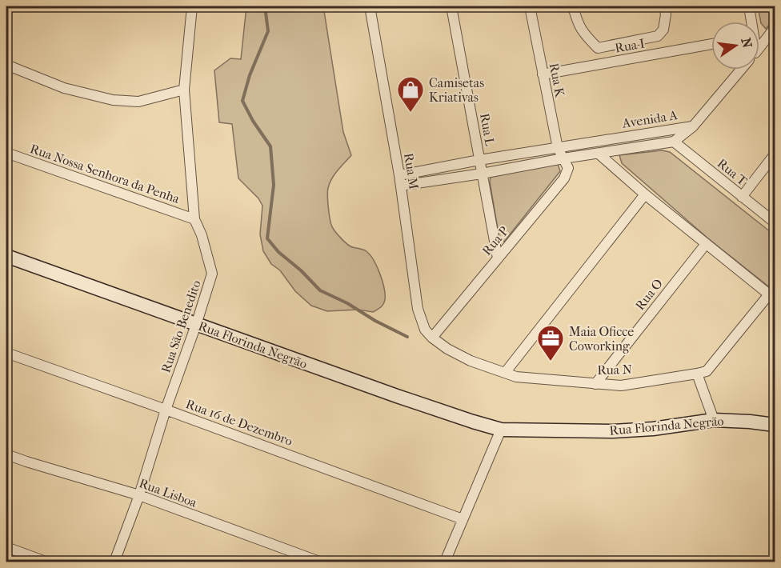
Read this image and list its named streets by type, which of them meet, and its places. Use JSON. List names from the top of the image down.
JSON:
{
  "streets": {
    "street": [
      "Rua I",
      "Rua K",
      "Avenida A",
      "Rua L",
      "Rua M",
      "Rua T",
      "Rua Nossa Senhora da Penha",
      "Rua P",
      "Rua O",
      "Rua São Benedito",
      "Rua Florinda Negrão",
      "Rua N",
      "Rua 16 de Dezembro",
      "Rua Lisboa"
    ]
  },
  "crossings": [
    ["Rua I", "Rua K"],
    ["Rua K", "Avenida A"],
    ["Rua K", "Rua P"],
    ["Avenida A", "Rua L"],
    ["Avenida A", "Rua M"],
    ["Avenida A", "Rua T"],
    ["Avenida A", "Rua P"],
    ["Rua L", "Rua P"],
    ["Rua M", "Rua P"],
    ["Rua M", "Rua N"],
    ["Rua Nossa Senhora da Penha", "Rua São Benedito"],
    ["Rua P", "Rua N"],
    ["Rua O", "Rua N"],
    ["Rua São Benedito", "Rua Florinda Negrão"],
    ["Rua São Benedito", "Rua 16 de Dezembro"],
    ["Rua São Benedito", "Rua Lisboa"]
  ],
  "places": {
    "shop": ["Camisetas Kriativas"],
    "office": ["Maia Oficce Coworking"]
  },
  "north": "right"
}
